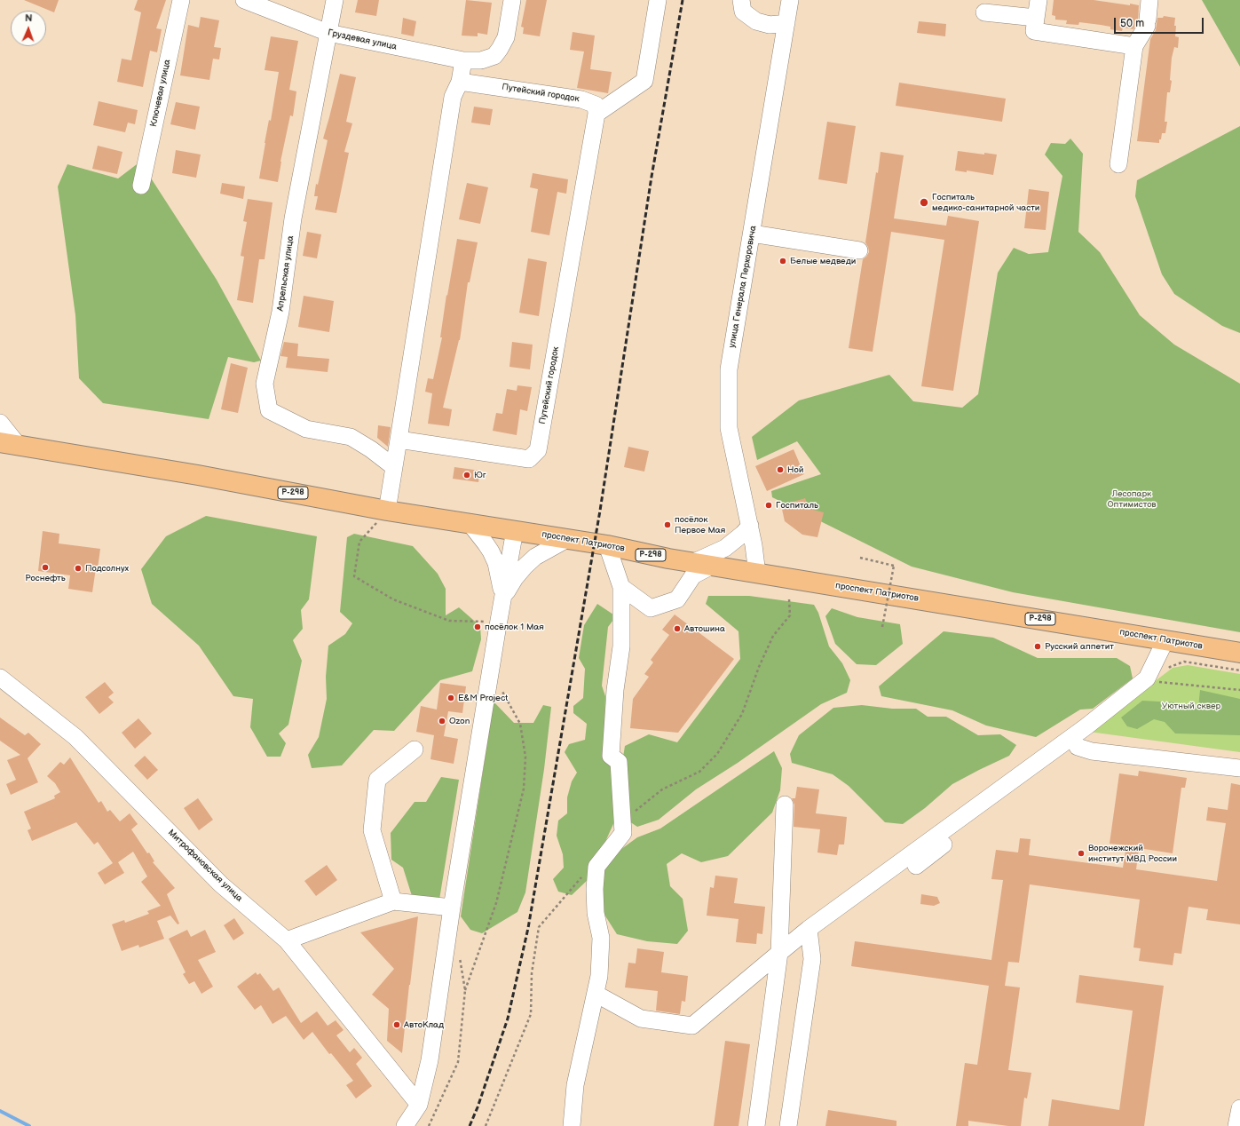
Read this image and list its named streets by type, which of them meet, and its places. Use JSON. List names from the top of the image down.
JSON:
{
  "streets": {
    "highway": ["Р-298", "проспект Патриотов"],
    "street": [
      "Груздевая улица",
      "Ключевая улица",
      "Путейский городок",
      "Апрельская улица",
      "улица Генерала Перхоровича",
      "Митрофановская улица"
    ]
  },
  "crossings": [
    ["Груздевая улица", "Апрельская улица"],
    ["улица Генерала Перхоровича", "проспект Патриотов"],
    ["Р-298", "проспект Патриотов"]
  ],
  "parks": ["Лесопарк Оптимистов", "Уютный сквер"],
  "places": [
    "Госпиталь медико-санитарной части",
    "Белые медведи",
    "Ной",
    "Юг",
    "Госпиталь",
    "посёлок Первое Мая",
    "Роснефть",
    "Подсолнух",
    "посёлок 1 Мая",
    "Автошина",
    "Русский аппетит",
    "E&M Project",
    "Ozon",
    "Воронежский институт МВД России",
    "АвтоКлад"
  ],
  "scale_bar": "50 m",
  "north": "top"
}
